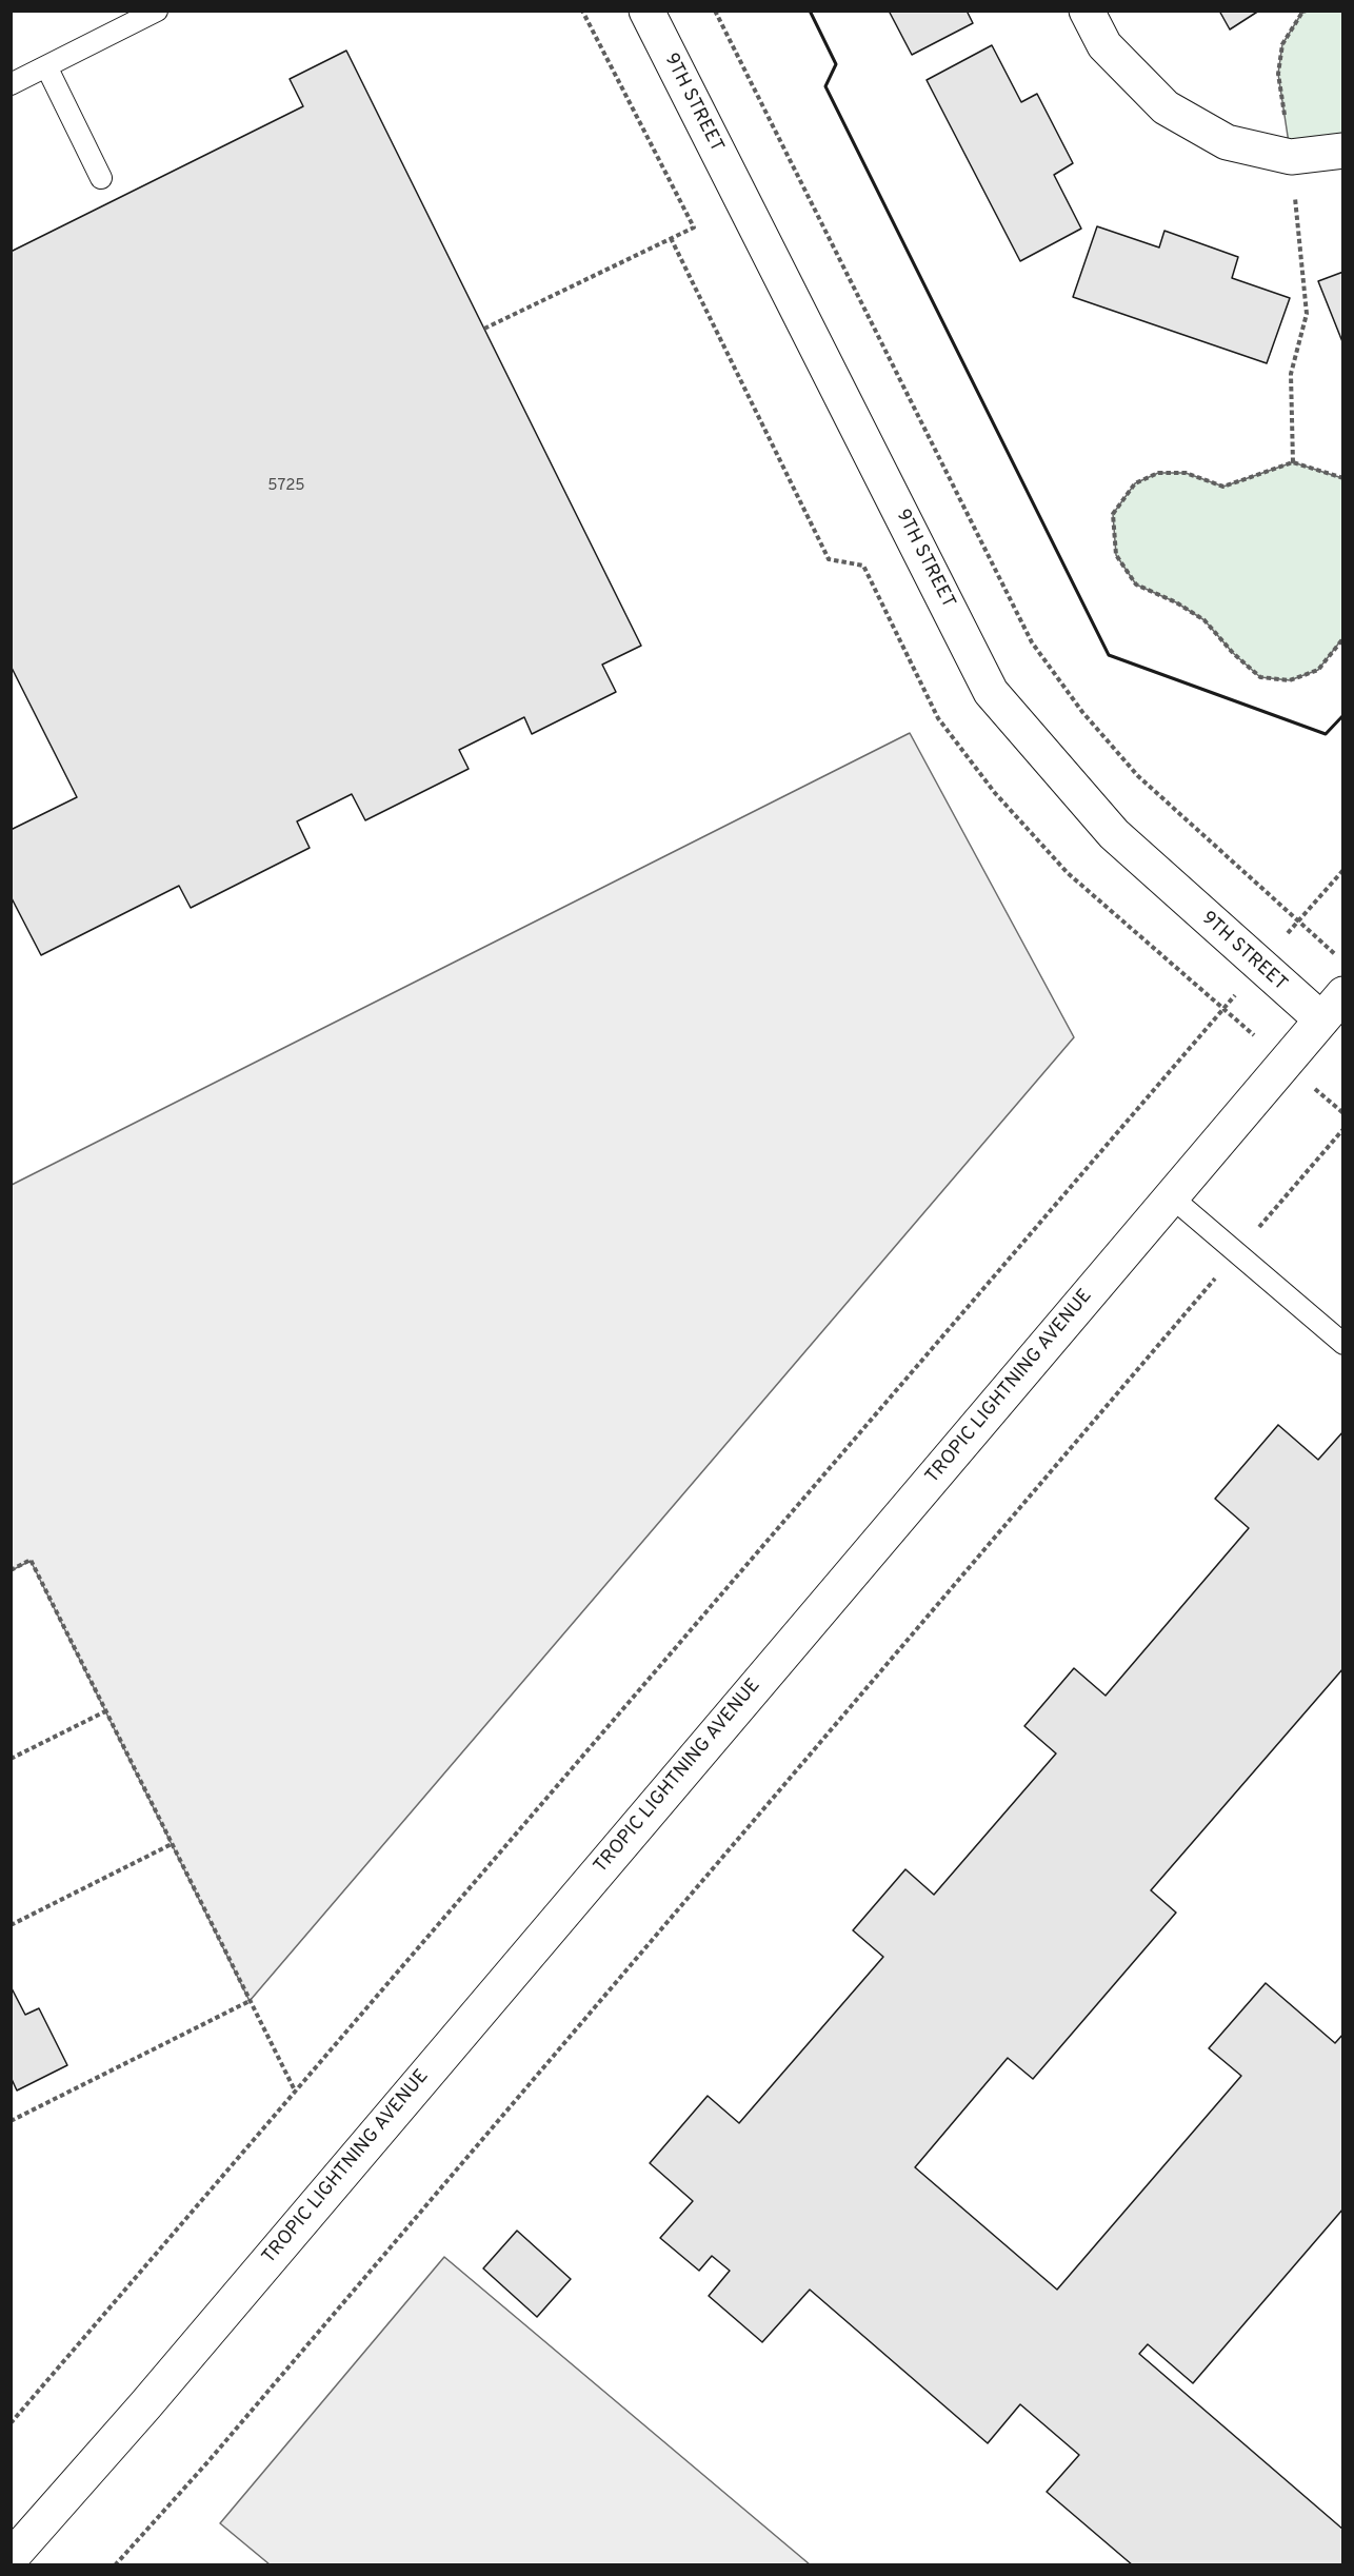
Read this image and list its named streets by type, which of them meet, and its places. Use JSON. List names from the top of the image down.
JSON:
{
  "streets": {
    "main road": ["9TH STREET", "TROPIC LIGHTNING AVENUE"]
  },
  "crossings": [
    ["9TH STREET", "TROPIC LIGHTNING AVENUE"]
  ],
  "house_numbers": ["5725"]
}
